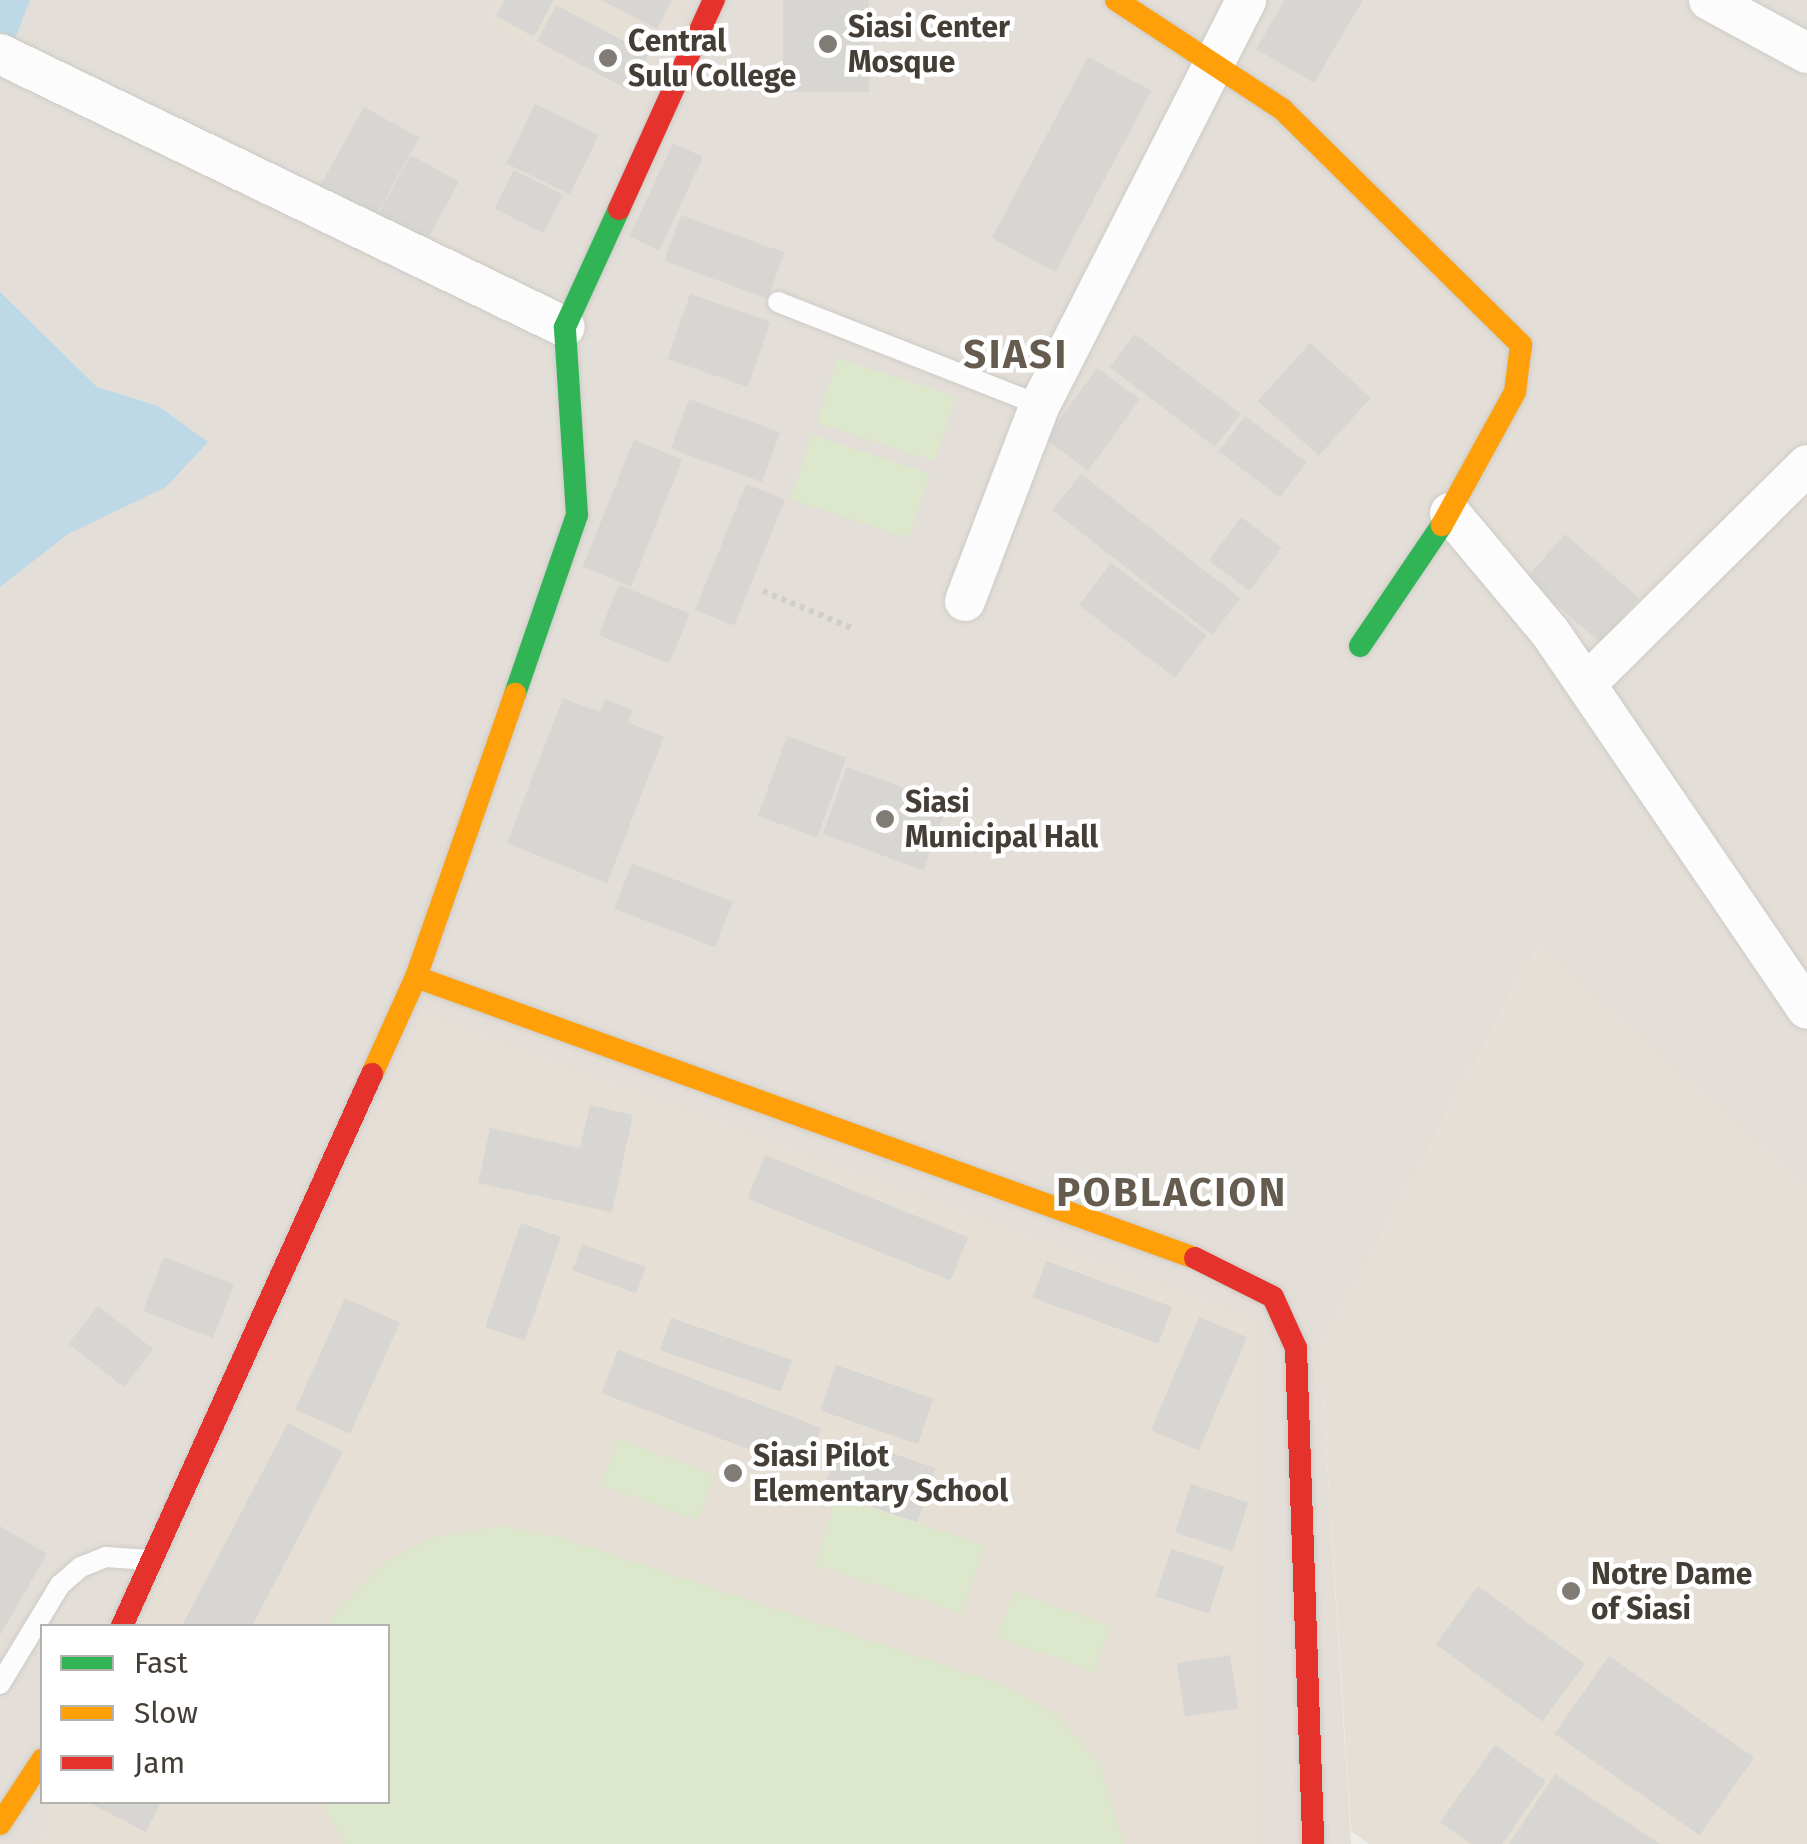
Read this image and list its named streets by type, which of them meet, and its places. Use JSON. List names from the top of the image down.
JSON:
{
  "districts": ["SIASI", "POBLACION"],
  "places": [
    "Siasi Center Mosque",
    "Central Sulu College",
    "Siasi Municipal Hall",
    "Siasi Pilot Elementary School",
    "Notre Dame of Siasi"
  ],
  "legend": ["Fast", "Slow", "Jam"]
}
